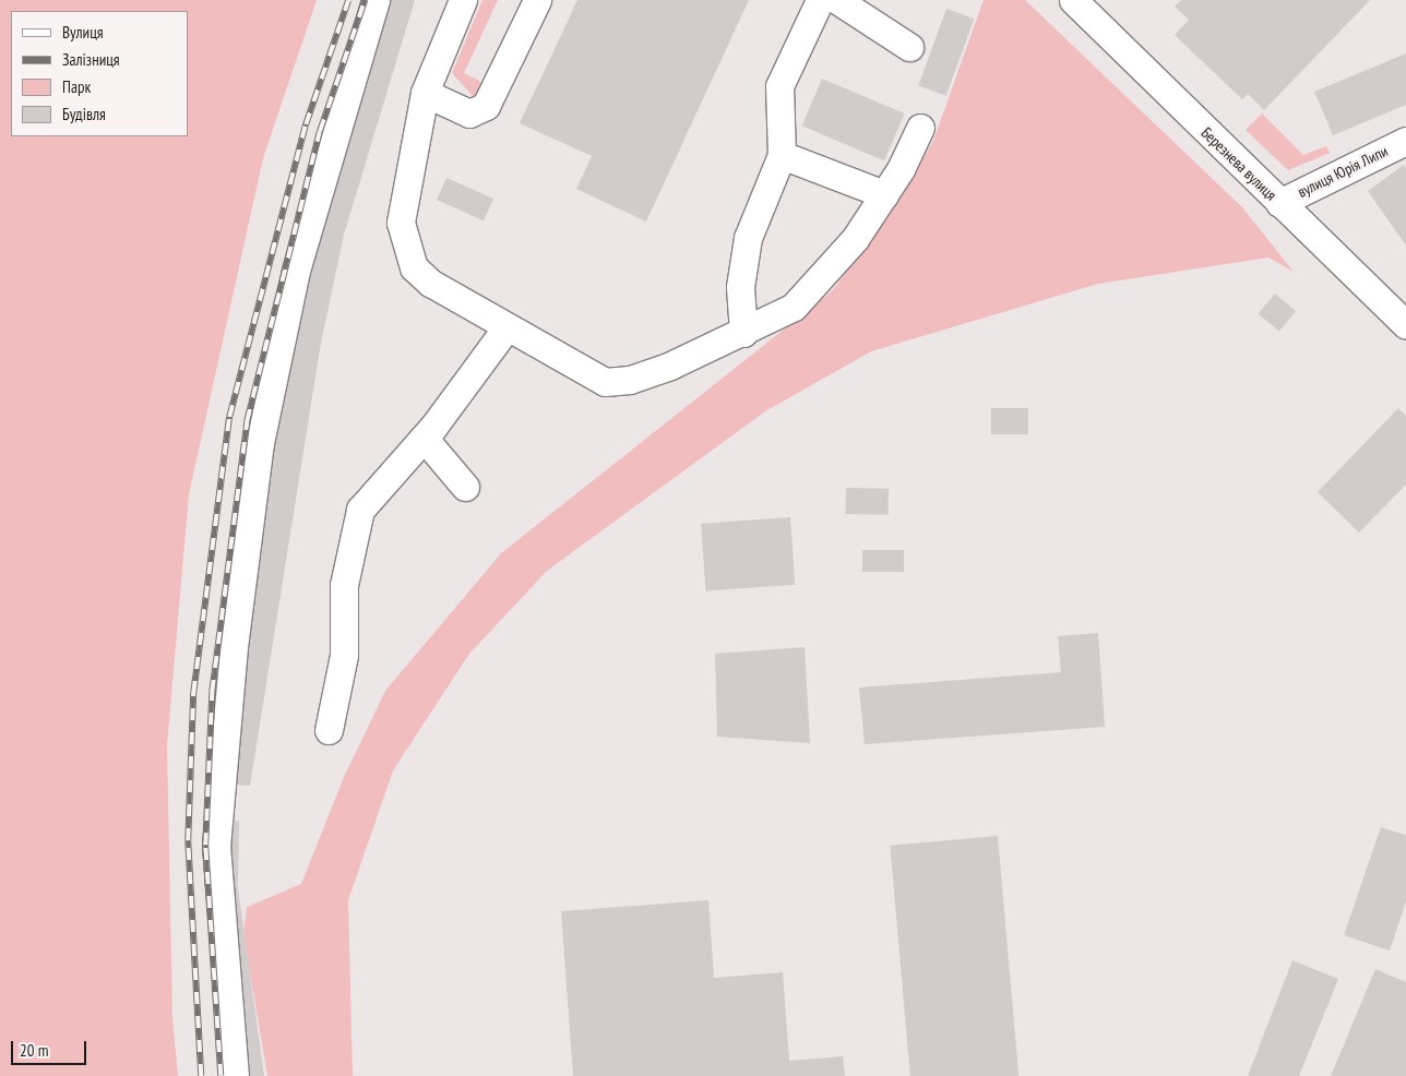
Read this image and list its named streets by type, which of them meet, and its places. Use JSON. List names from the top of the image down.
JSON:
{
  "streets": {
    "street": ["Березнева вулиця", "вулиця Юрія Липи"]
  },
  "crossings": [
    ["Березнева вулиця", "вулиця Юрія Липи"]
  ],
  "legend": [
    "Вулиця",
    "Залізниця",
    "Парк",
    "Будівля"
  ],
  "scale_bar": "20 m"
}
